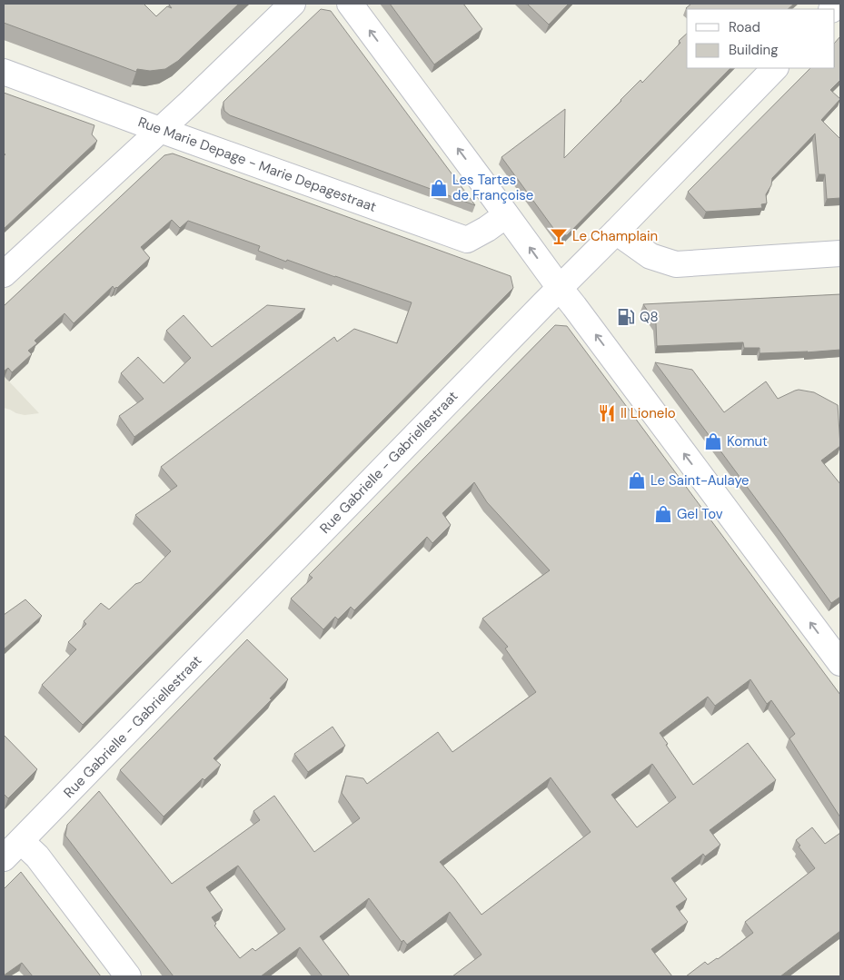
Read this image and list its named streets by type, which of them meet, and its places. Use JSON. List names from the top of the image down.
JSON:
{
  "streets": {
    "street": ["Rue Marie Depage - Marie Depagestraat", "Rue Gabrielle - Gabriellestraat"]
  },
  "places": {
    "shop": [
      "Les Tartes de Françoise",
      "Komut",
      "Le Saint-Aulaye",
      "Gel Tov"
    ],
    "bar": ["Le Champlain"],
    "fuel station": ["Q8"],
    "restaurant": ["Il Lionelo"]
  },
  "legend": ["Road", "Building"]
}
